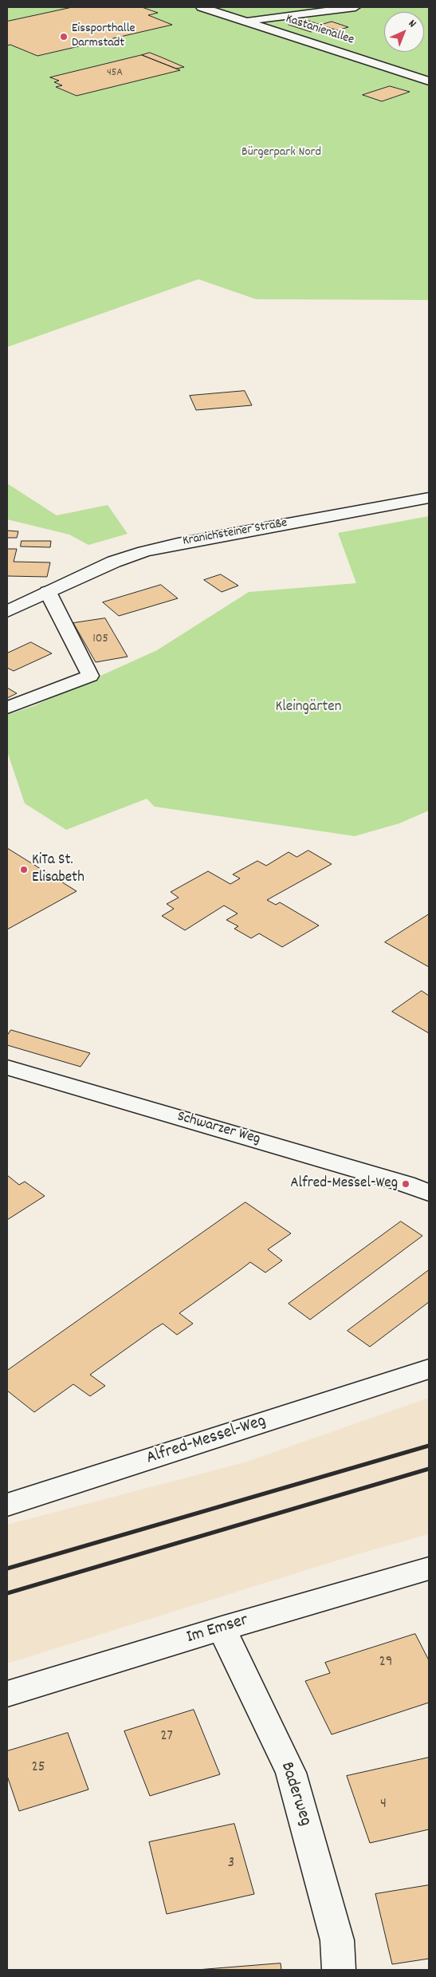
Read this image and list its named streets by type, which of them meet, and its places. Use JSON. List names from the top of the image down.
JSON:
{
  "streets": {
    "street": [
      "Kastanienallee",
      "Kranichsteiner Straße",
      "Schwarzer Weg",
      "Alfred-Messel-Weg",
      "Im Emser",
      "Baderweg"
    ]
  },
  "crossings": [
    ["Im Emser", "Baderweg"]
  ],
  "parks": ["Bürgerpark Nord", "Kleingärten"],
  "places": ["Eissporthalle Darmstadt", "KiTa St. Elisabeth", "Alfred-Messel-Weg"],
  "house_numbers": [
    "45A",
    "105",
    "29",
    "27",
    "25",
    "4",
    "3"
  ],
  "north": "top right"
}
